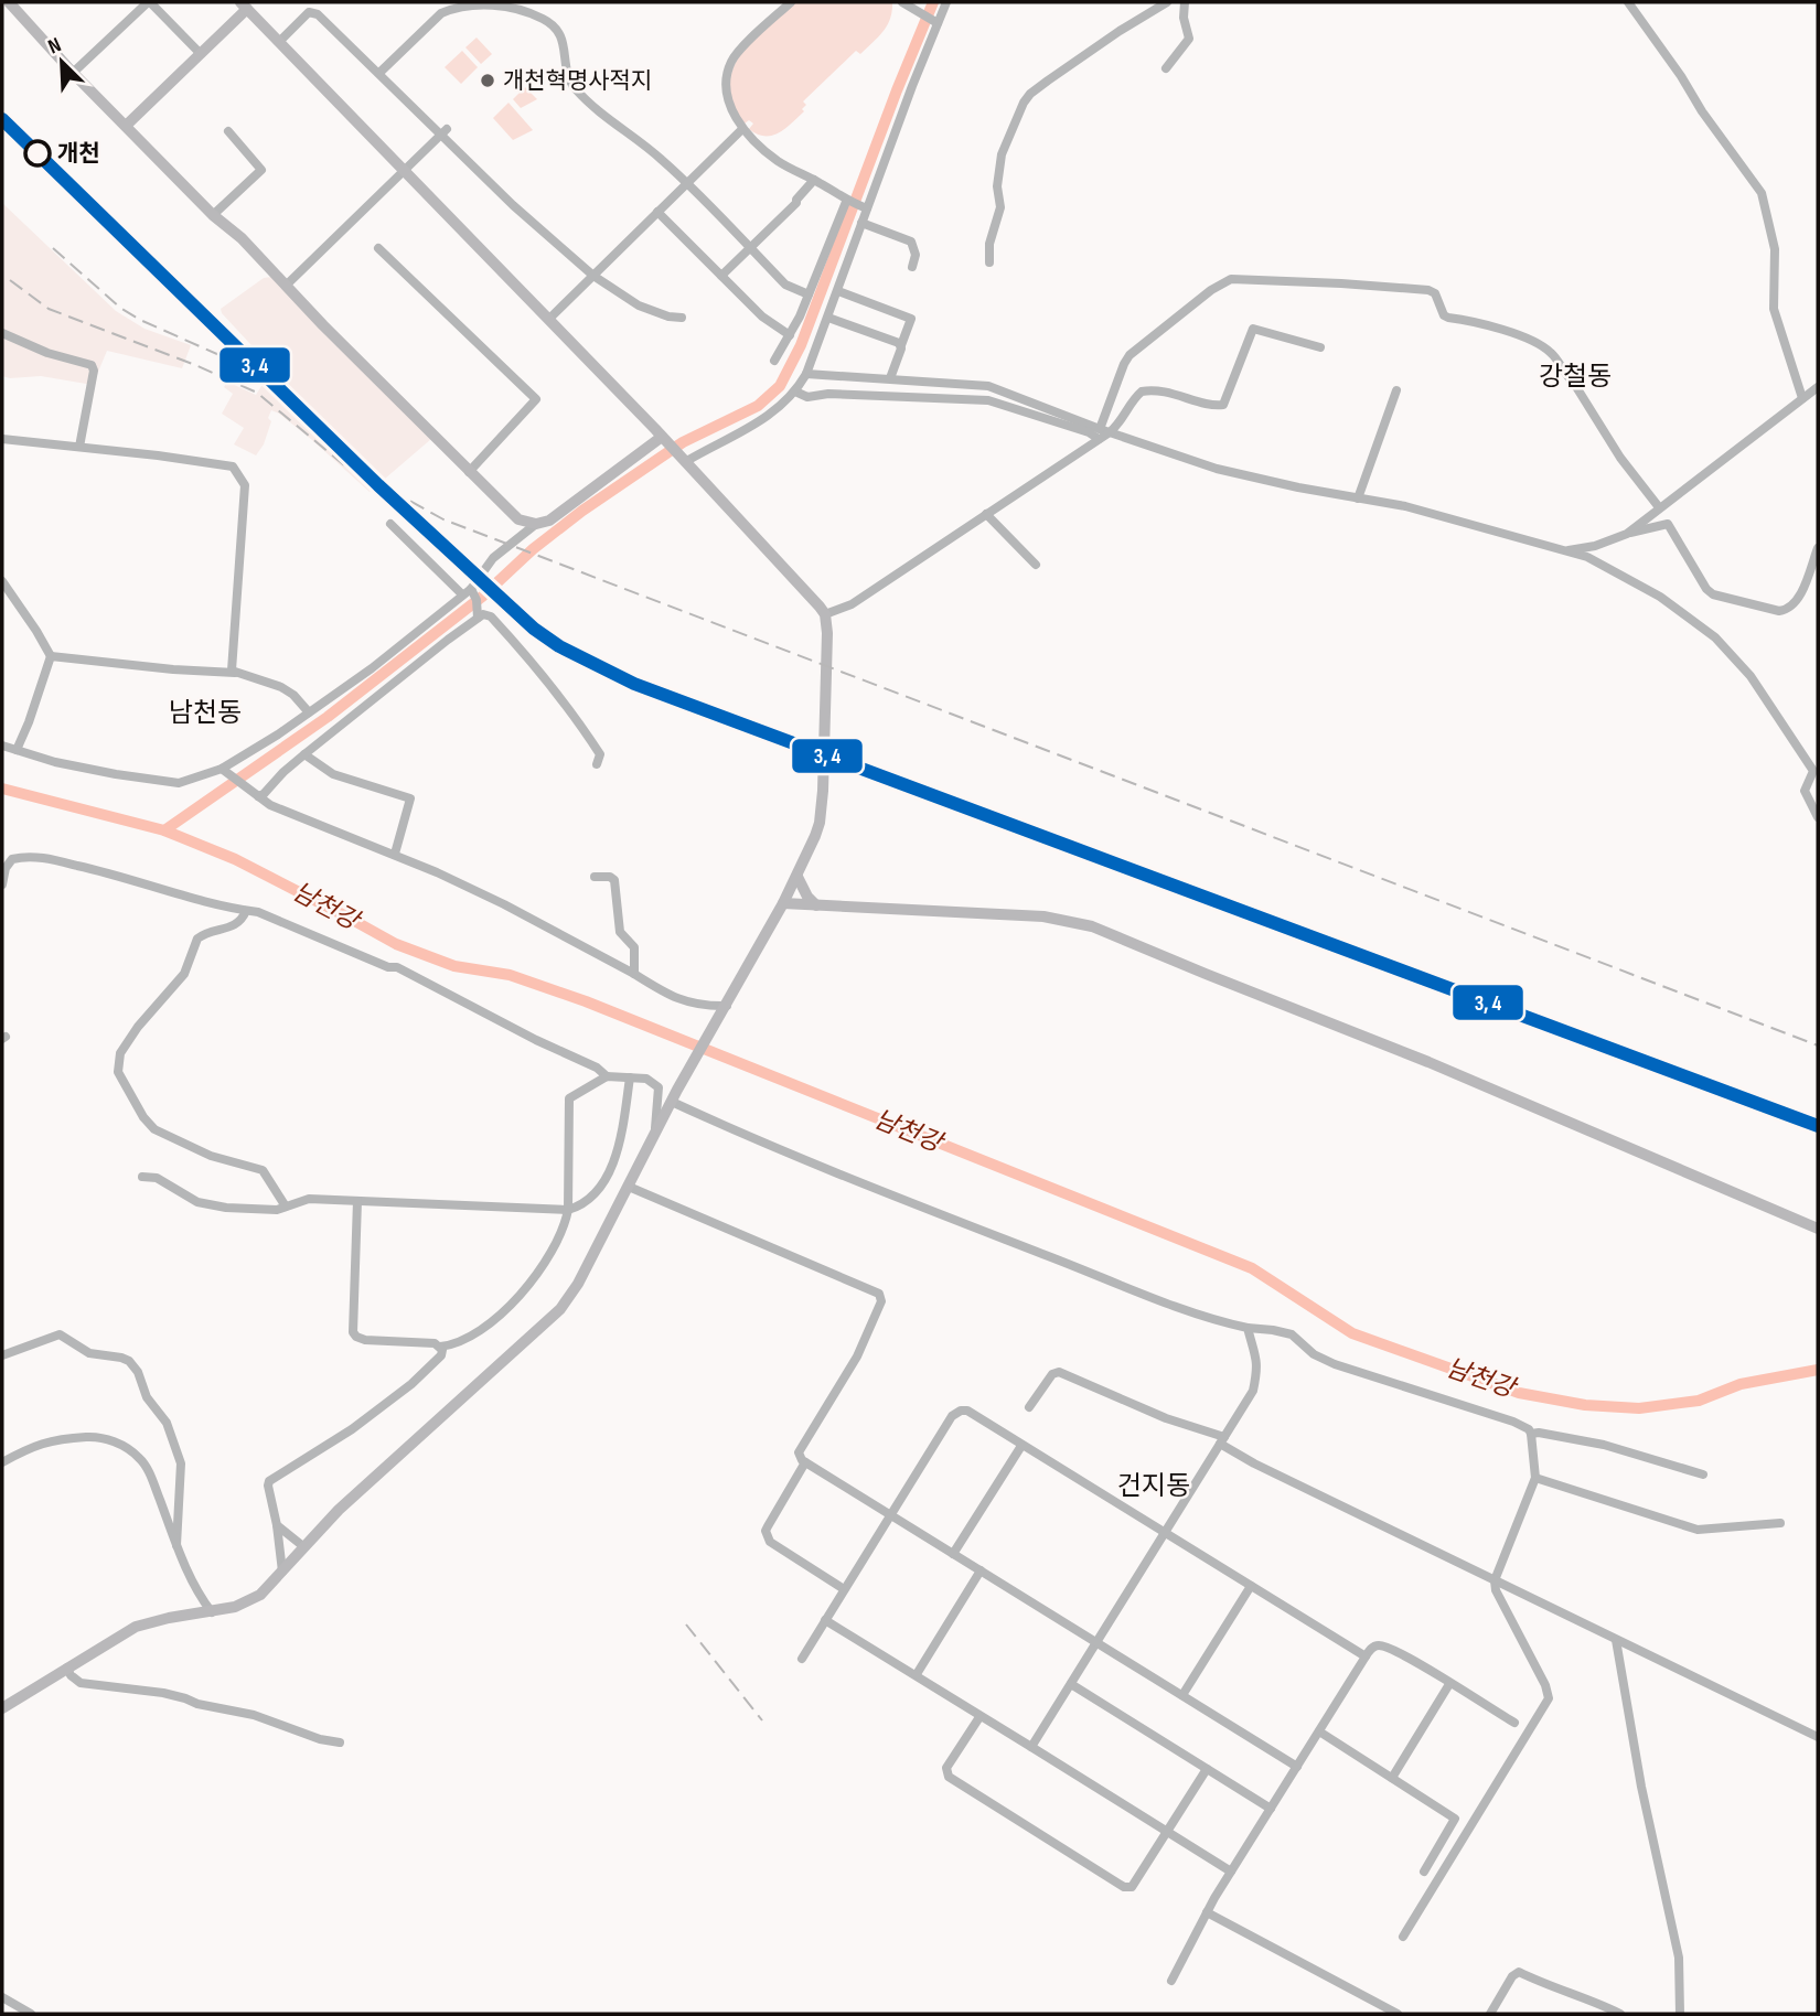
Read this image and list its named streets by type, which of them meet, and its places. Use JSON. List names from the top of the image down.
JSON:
{
  "districts": ["강철동", "남천동", "건지동"],
  "water": ["남천강"],
  "places": ["개천혁명사적지", "개천"],
  "north": "top left"
}
